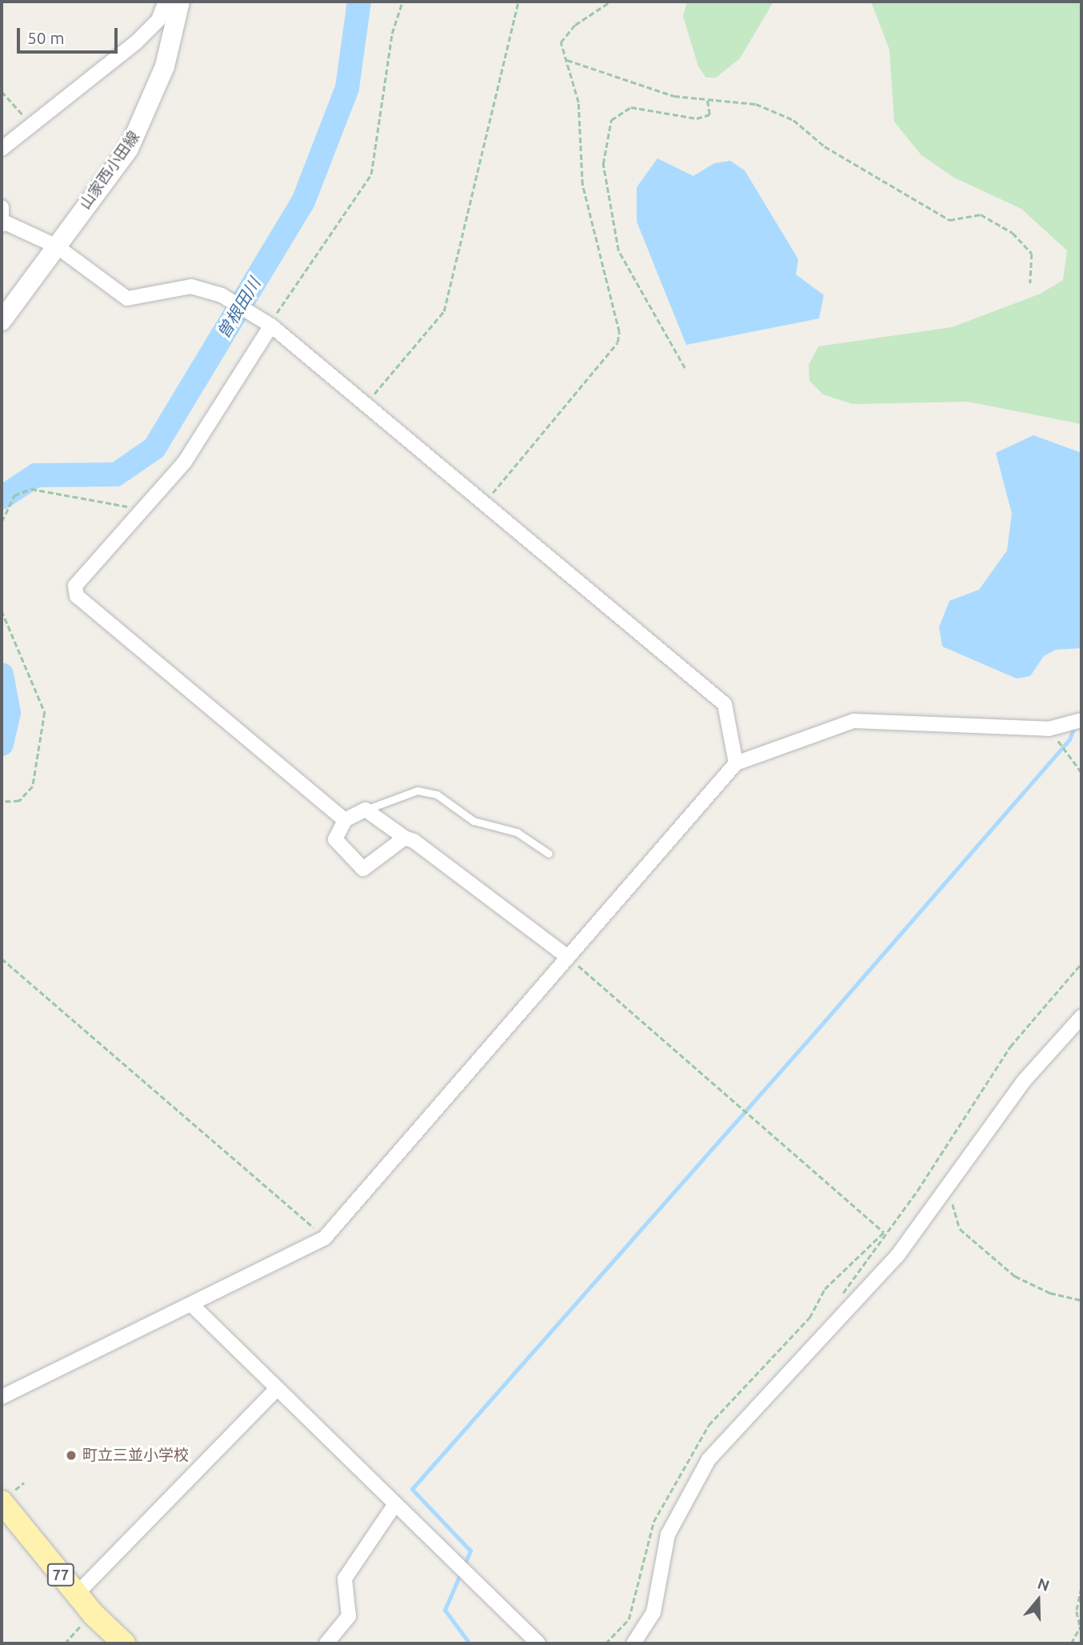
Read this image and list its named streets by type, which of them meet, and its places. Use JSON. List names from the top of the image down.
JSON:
{
  "streets": {
    "main road": ["山家西小田線", "77"]
  },
  "water": ["曽根田川"],
  "places": ["町立三並小学校"],
  "scale_bar": "50 m",
  "north": "top"
}
